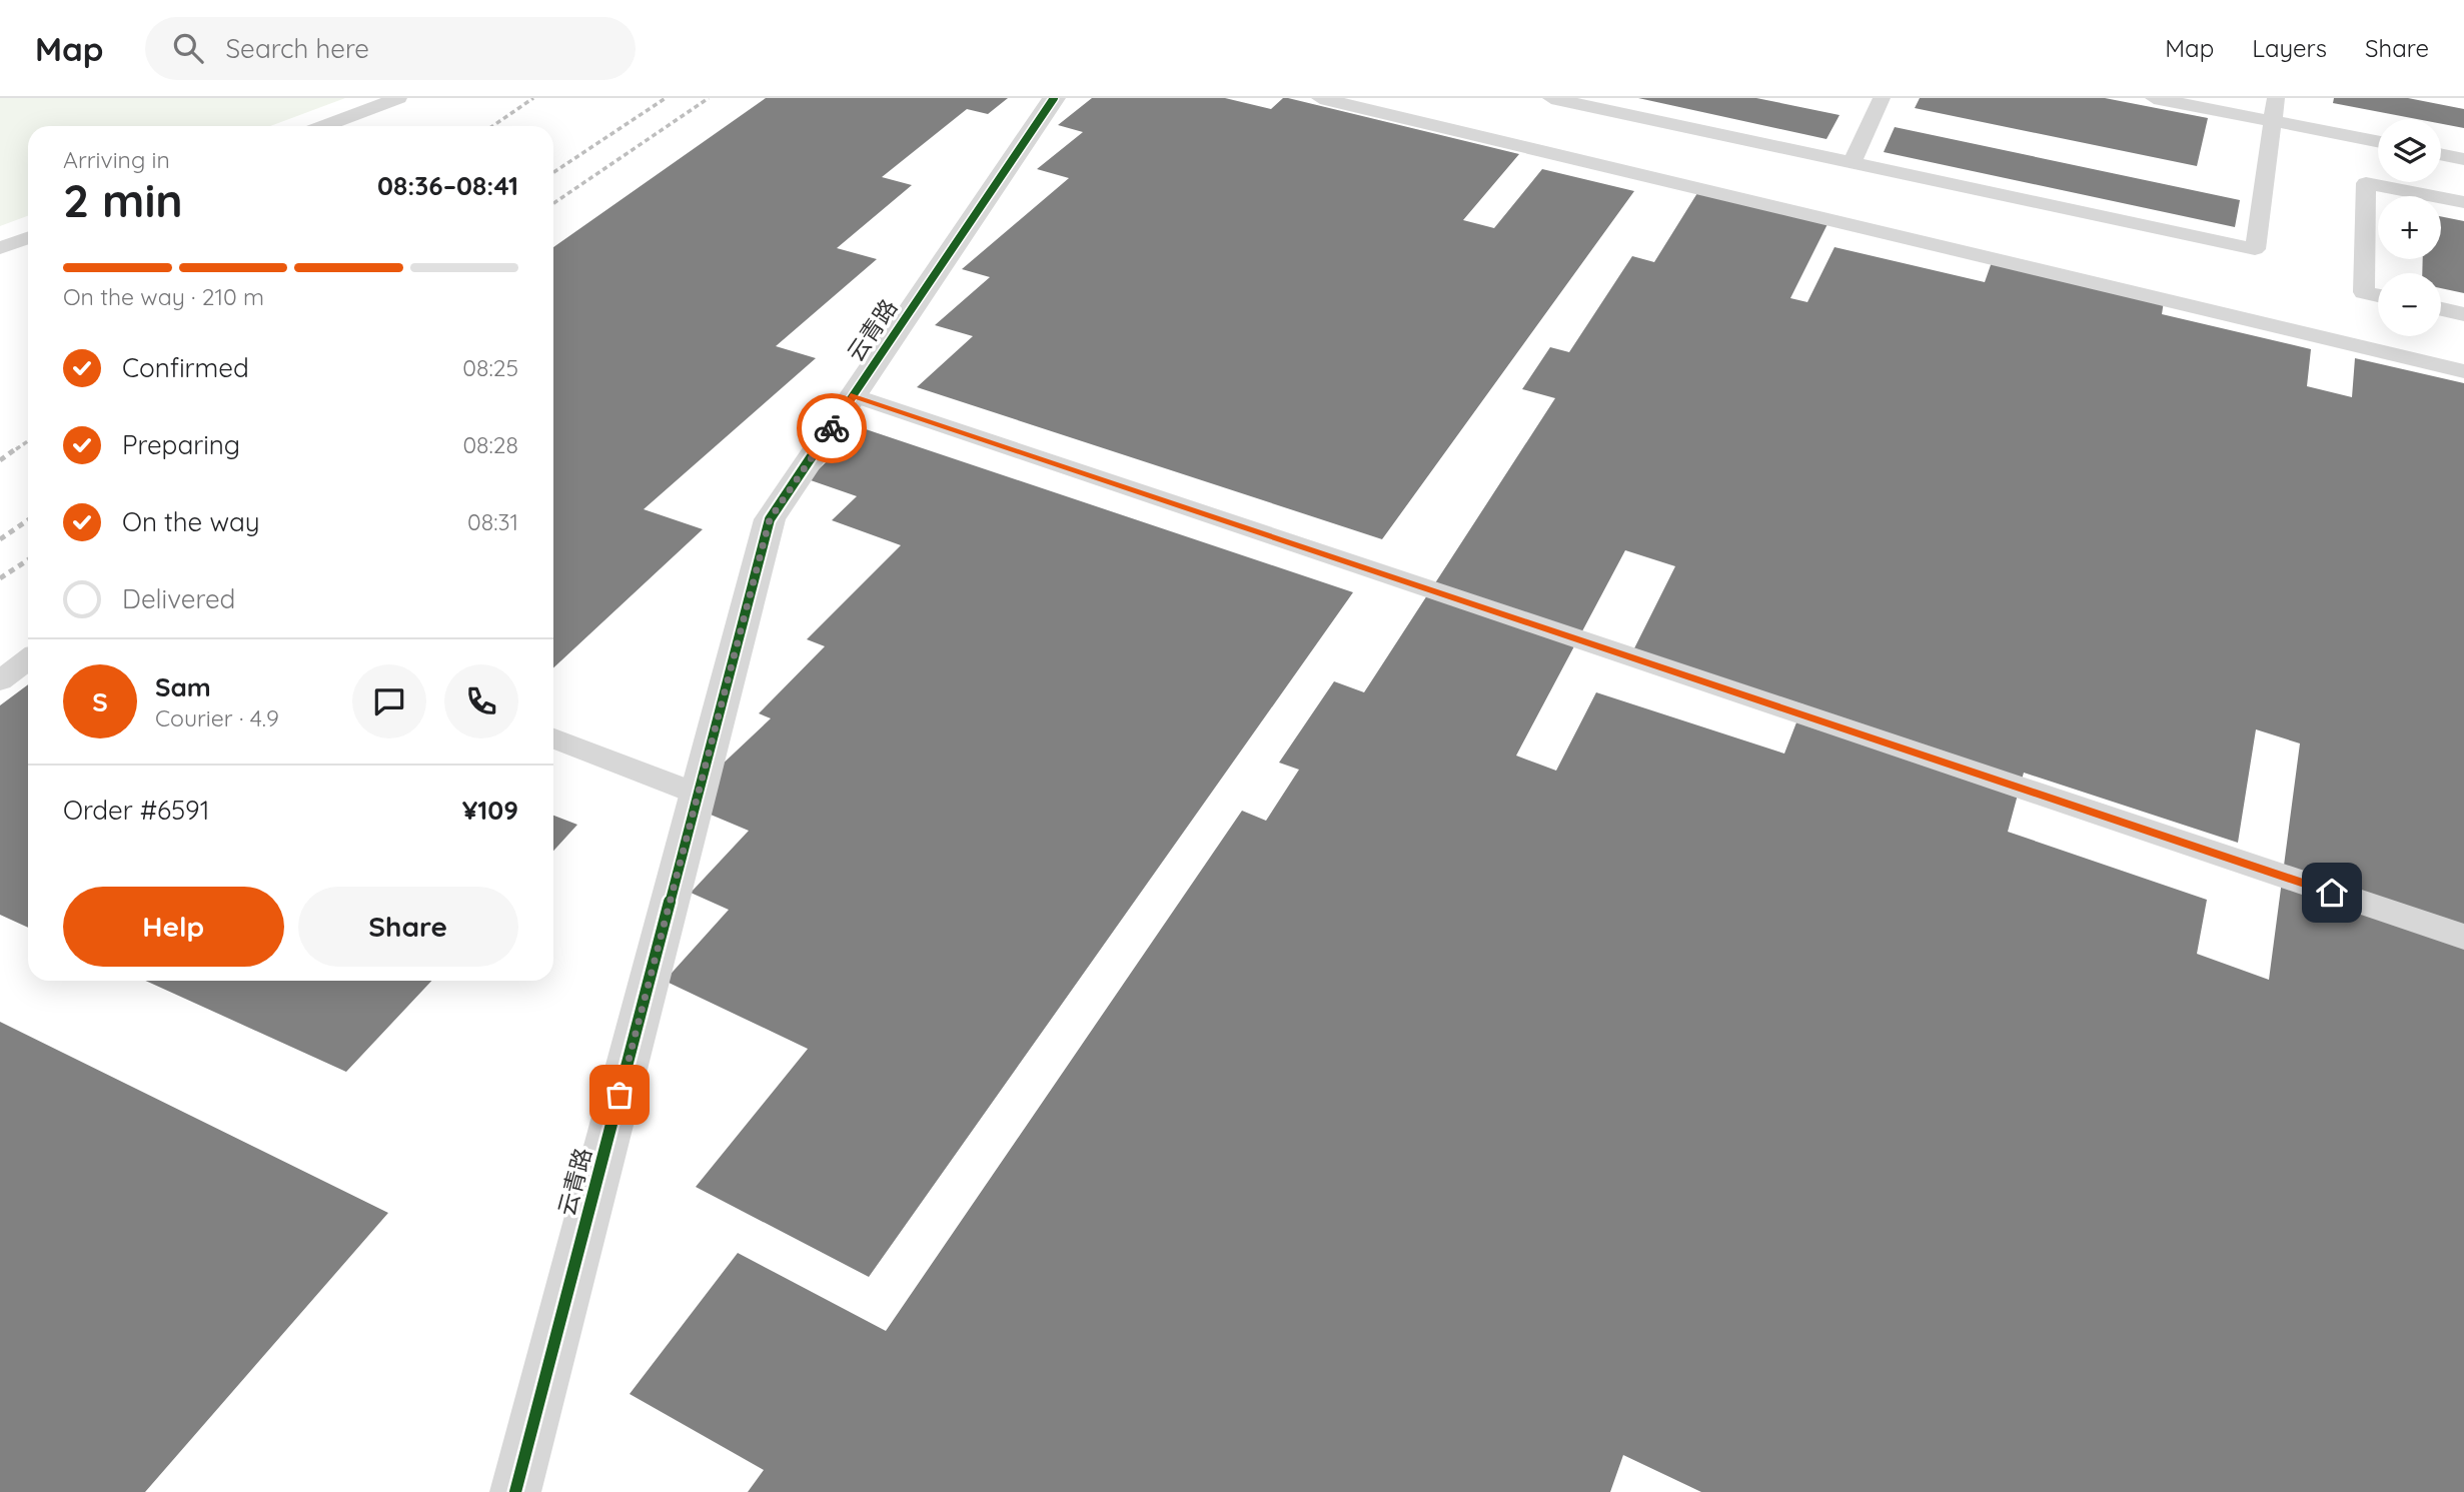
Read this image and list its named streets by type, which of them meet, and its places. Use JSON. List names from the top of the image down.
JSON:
{
  "streets": {
    "street": ["云青路"]
  },
  "page": {
    "header": "Map",
    "search": "Search here",
    "nav": ["Map", "Layers", "Share"],
    "map_buttons": ["+", "−"],
    "heading": ["2 min", "Arriving in", "08:36–08:41"],
    "panel": [
      "Sam",
      "Courier · 4.9",
      "Order #6591",
      "¥109"
    ],
    "bar": "On the way · 210 m",
    "list": [
      ["Confirmed", "08:25"],
      ["Preparing", "08:28"],
      ["On the way", "08:31"],
      "Delivered"
    ],
    "round": "S",
    "buttons": ["Help", "Share"]
  }
}
